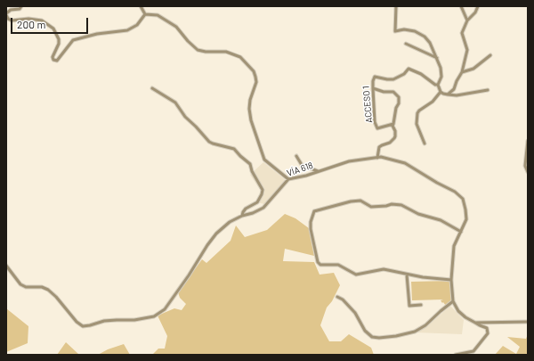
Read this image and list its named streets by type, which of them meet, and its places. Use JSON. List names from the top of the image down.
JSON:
{
  "streets": {
    "street": ["ACCESO 1", "VÍA 618"]
  },
  "scale_bar": "200 m"
}
